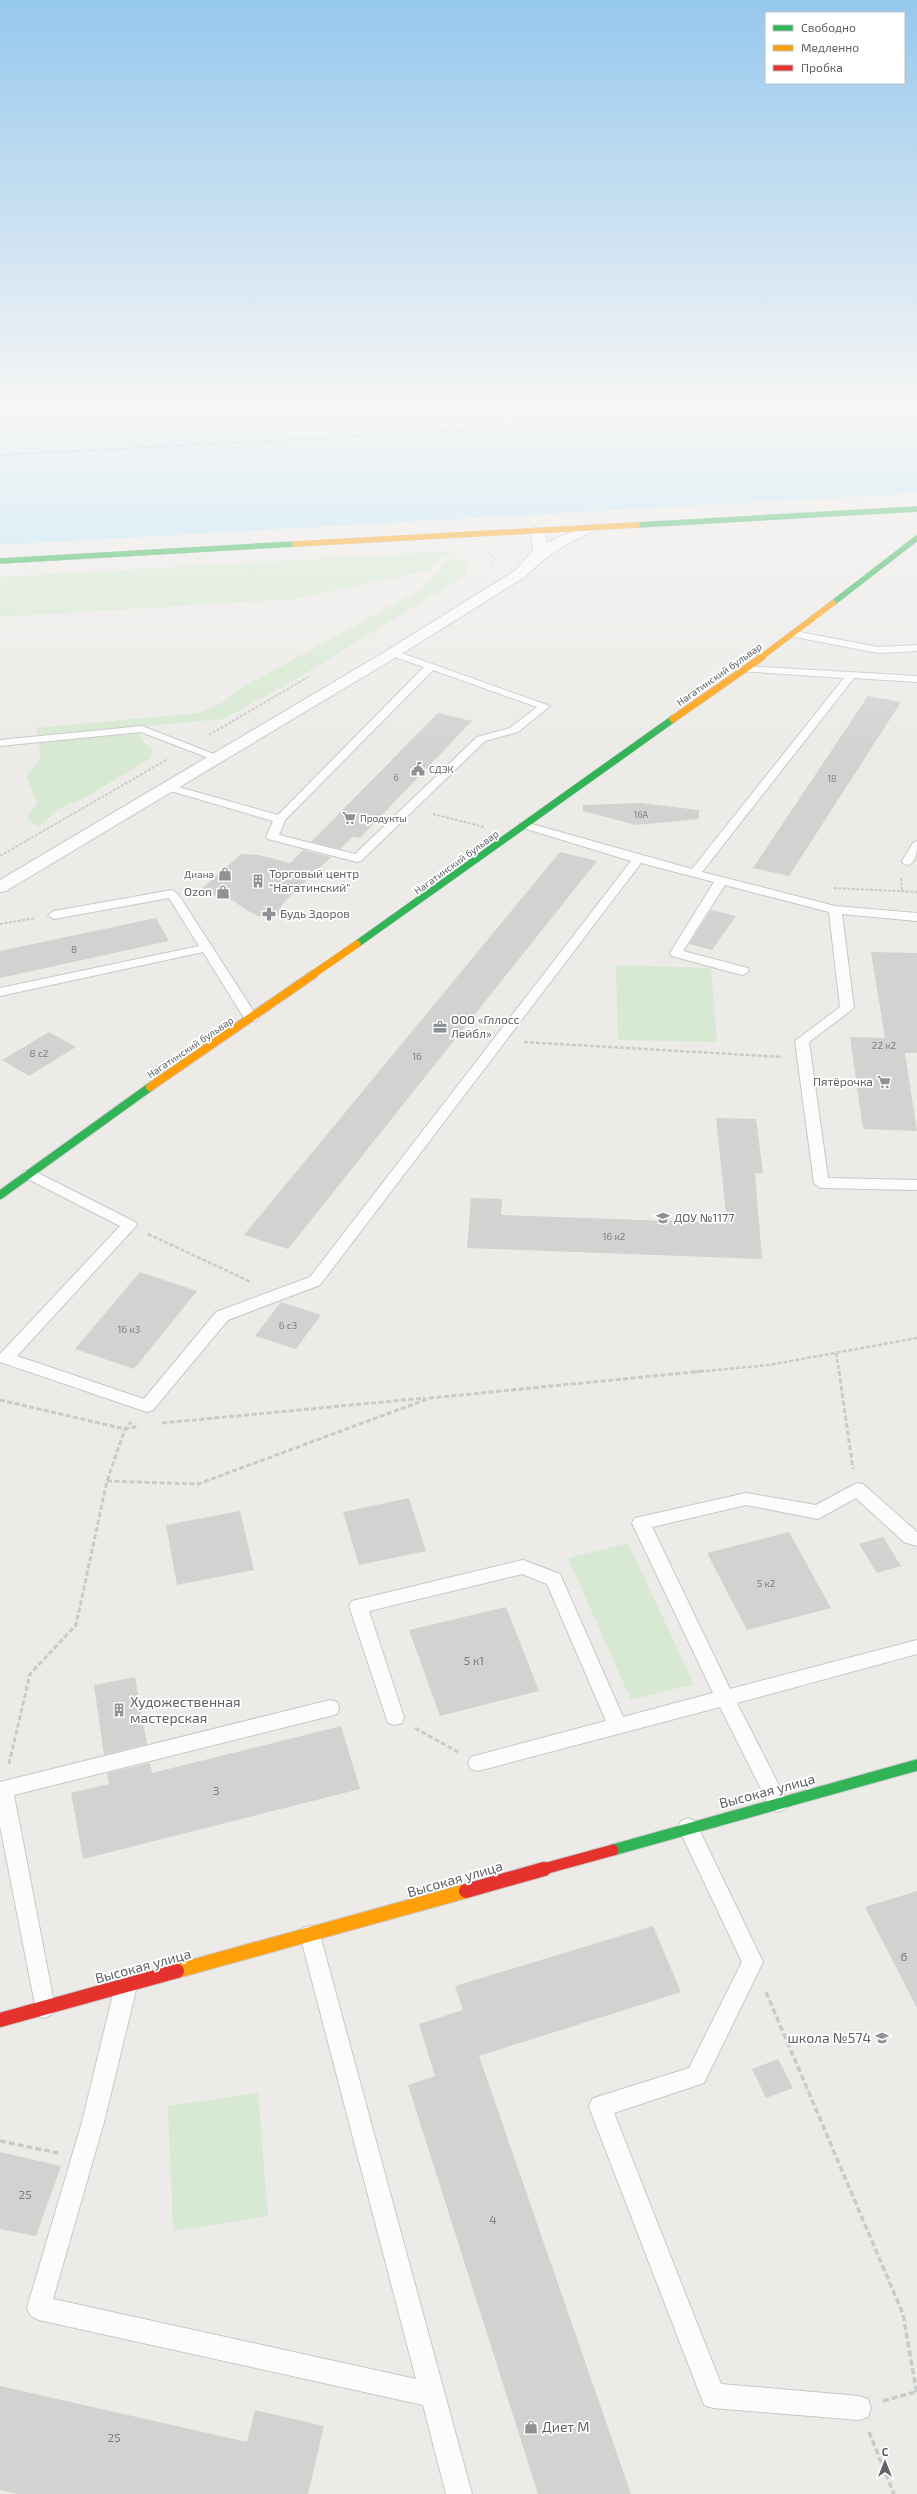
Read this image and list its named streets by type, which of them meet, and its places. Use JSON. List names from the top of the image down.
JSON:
{
  "streets": {
    "street": ["Нагатинский бульвар", "Высокая улица"]
  },
  "places": {
    "public building": ["СДЭК"],
    "supermarket": ["Продукты", "Пятёрочка"],
    "shop": ["Диана", "Ozon", "Диет М"],
    "building": ["Торговый центр \"Нагатинский\"", "Художественная мастерская"],
    "pharmacy": ["Будь Здоров"],
    "office": ["ООО «Гллосс Лейбл»"],
    "school or university": ["ДОУ №1177", "школа №574"]
  },
  "house_numbers": [
    "6",
    "18",
    "16А",
    "8",
    "22 к2",
    "8 с2",
    "16",
    "16 к2",
    "6 с3",
    "16 к3",
    "5 к2",
    "5 к1",
    "3",
    "6",
    "25",
    "4",
    "25"
  ],
  "legend": ["Свободно", "Медленно", "Пробка"],
  "north": "top"
}
